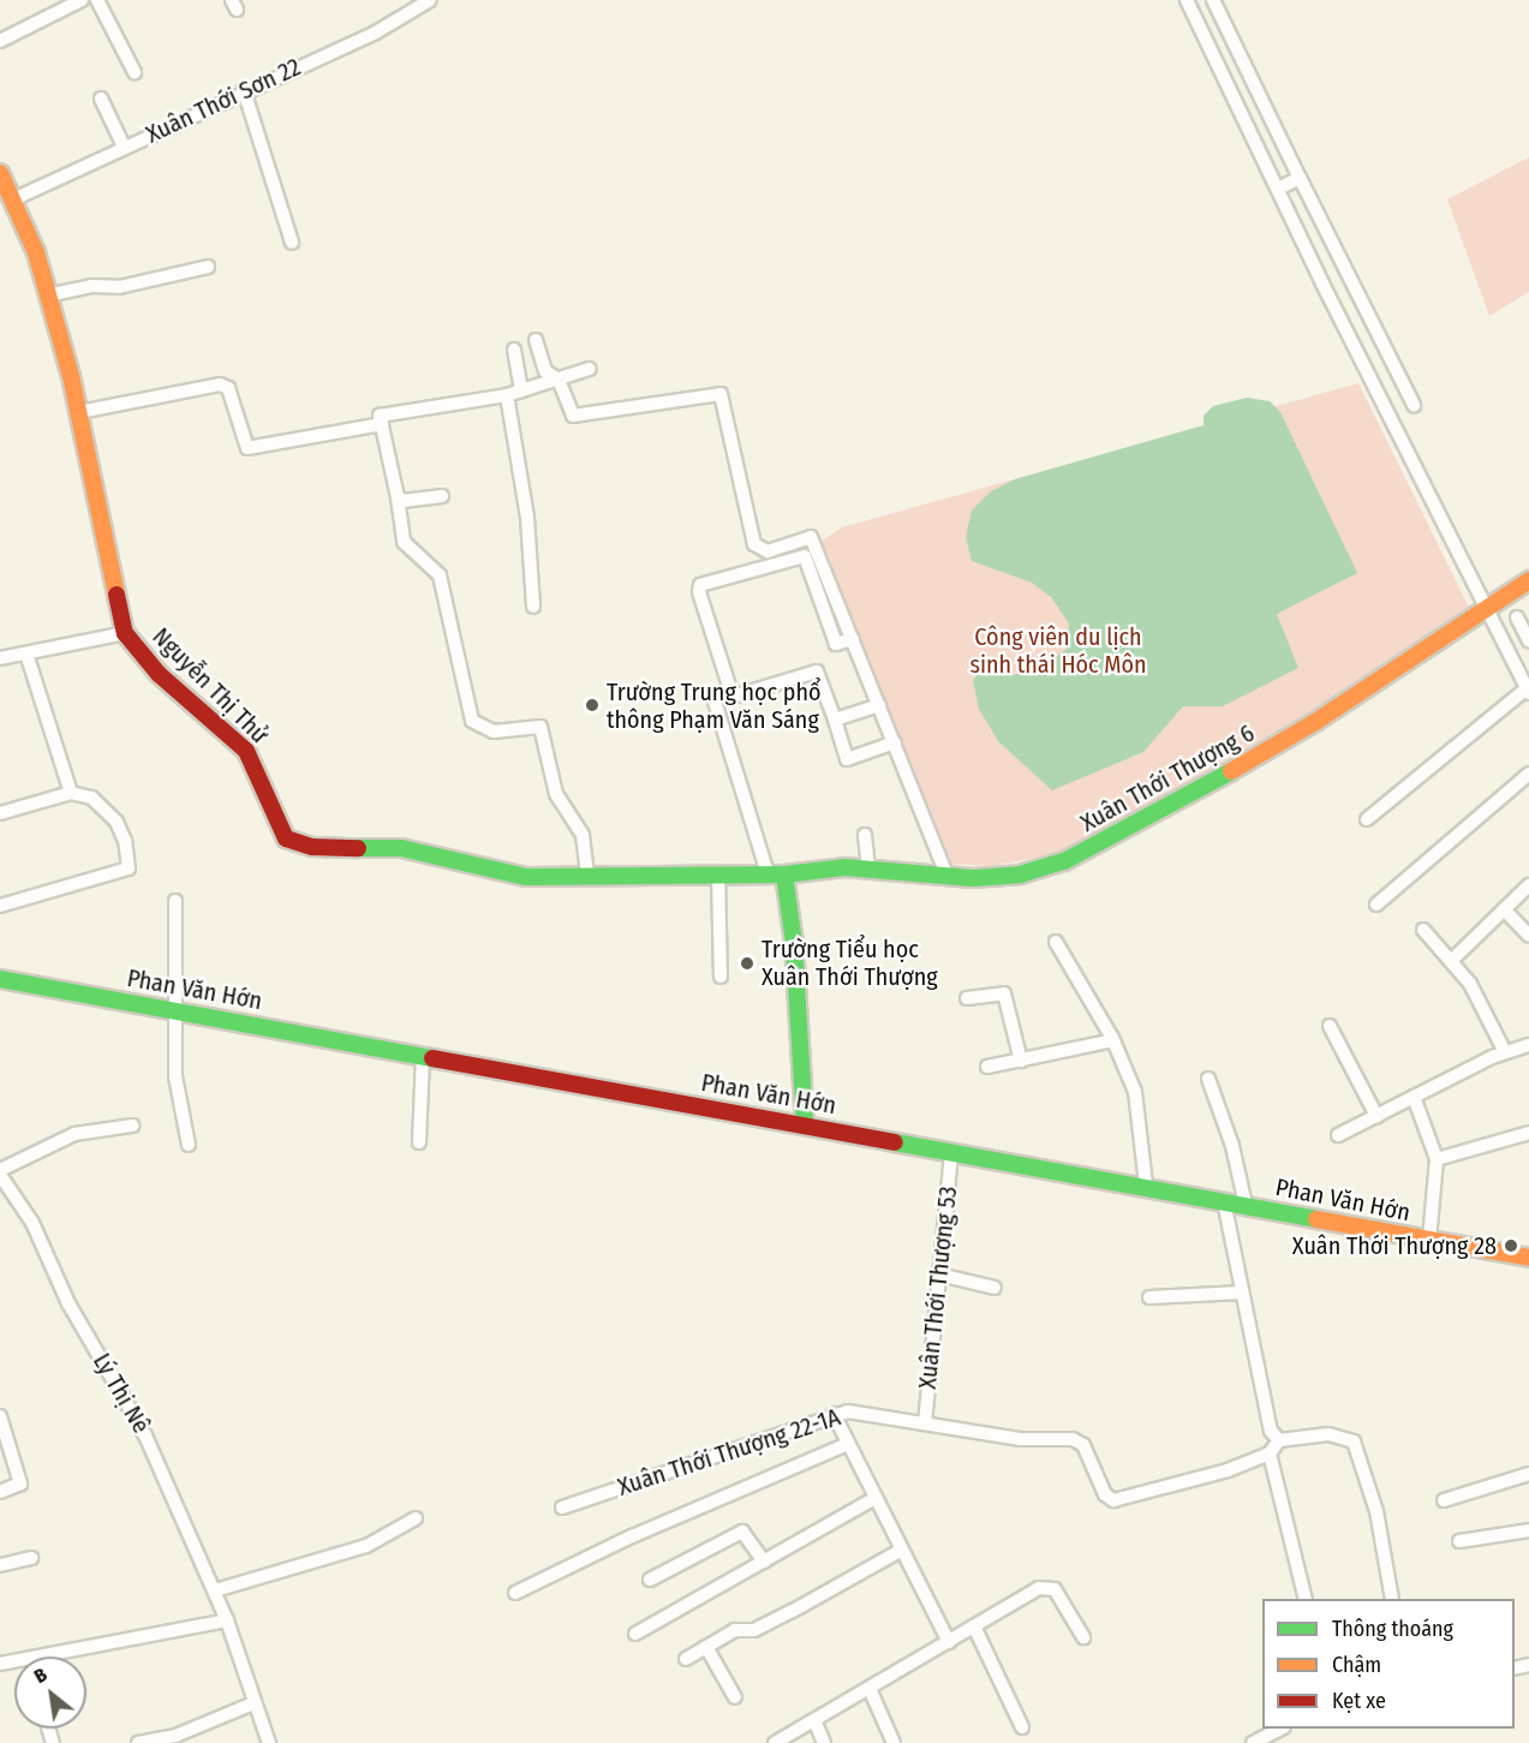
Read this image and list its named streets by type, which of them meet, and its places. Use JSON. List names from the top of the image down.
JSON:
{
  "streets": {
    "street": [
      "Xuân Thới Sơn 22",
      "Nguyễn Thị Thử",
      "Xuân Thới Thượng 6",
      "Phan Văn Hớn",
      "Xuân Thới Thượng 53",
      "Lý Thị Nê",
      "Xuân Thới Thượng 22-1A"
    ]
  },
  "crossings": [
    ["Xuân Thới Sơn 22", "Nguyễn Thị Thử"],
    ["Nguyễn Thị Thử", "Xuân Thới Thượng 6"],
    ["Phan Văn Hớn", "Xuân Thới Thượng 53"],
    ["Xuân Thới Thượng 53", "Xuân Thới Thượng 22-1A"]
  ],
  "parks": ["Công viên du lịch sinh thái Hóc Môn"],
  "places": ["Trường Trung học phổ thông Phạm Văn Sáng", "Trường Tiểu học Xuân Thới Thượng", "Xuân Thới Thượng 28"],
  "legend": ["Thông thoáng", "Chậm", "Kẹt xe"],
  "north": "top left"
}
